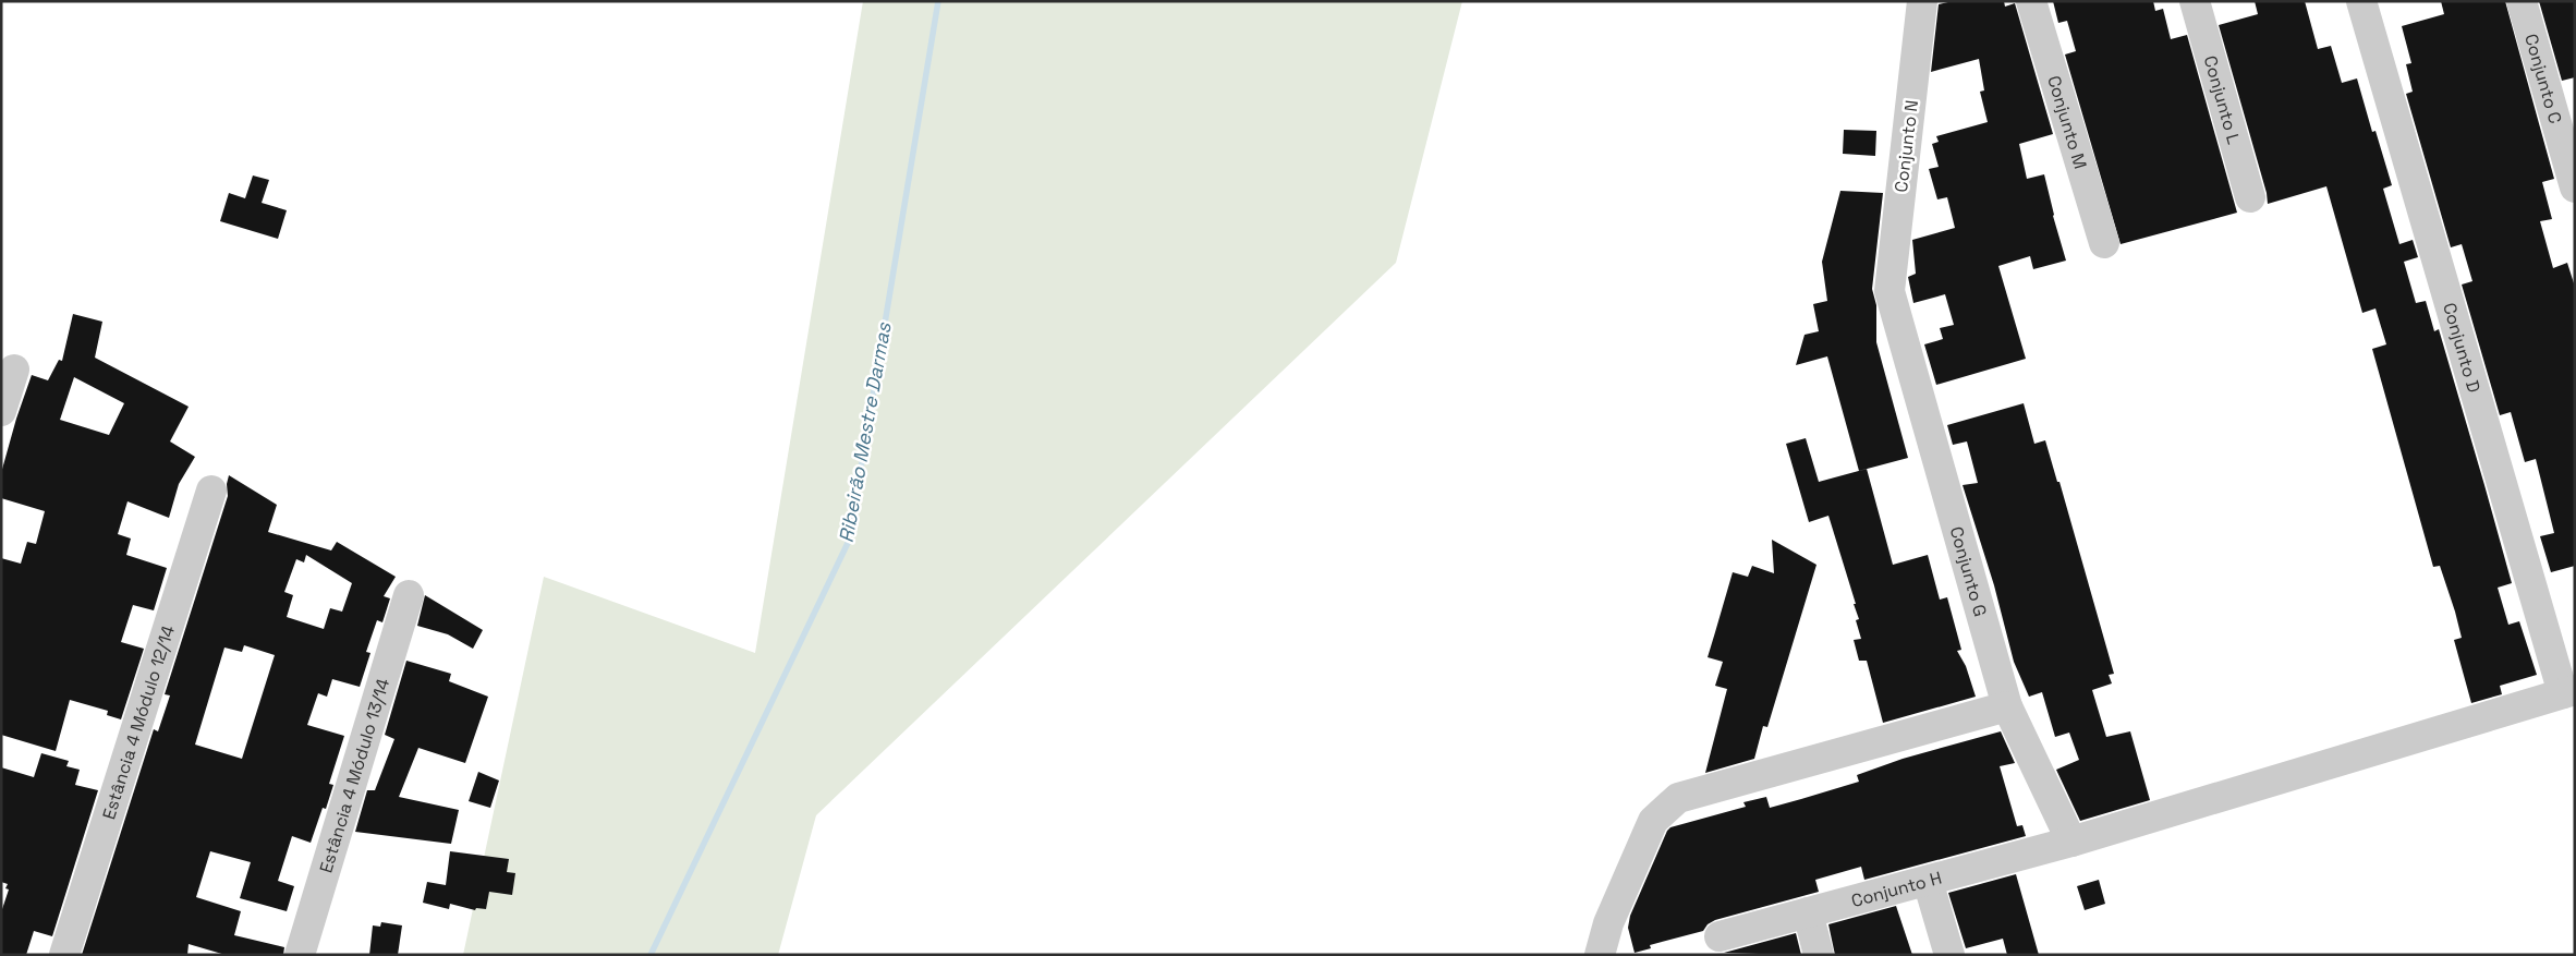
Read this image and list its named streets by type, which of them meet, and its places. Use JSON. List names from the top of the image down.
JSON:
{
  "streets": {
    "street": [
      "Conjunto C",
      "Conjunto L",
      "Conjunto M",
      "Conjunto N",
      "Conjunto D",
      "Conjunto G",
      "Estância 4 Módulo 12/14",
      "Estância 4 Módulo 13/14",
      "Conjunto H"
    ]
  },
  "crossings": [
    ["Conjunto N", "Conjunto G"],
    ["Conjunto D", "Conjunto H"],
    ["Conjunto G", "Conjunto H"]
  ],
  "water": ["Ribeirão Mestre Darmas"]
}
